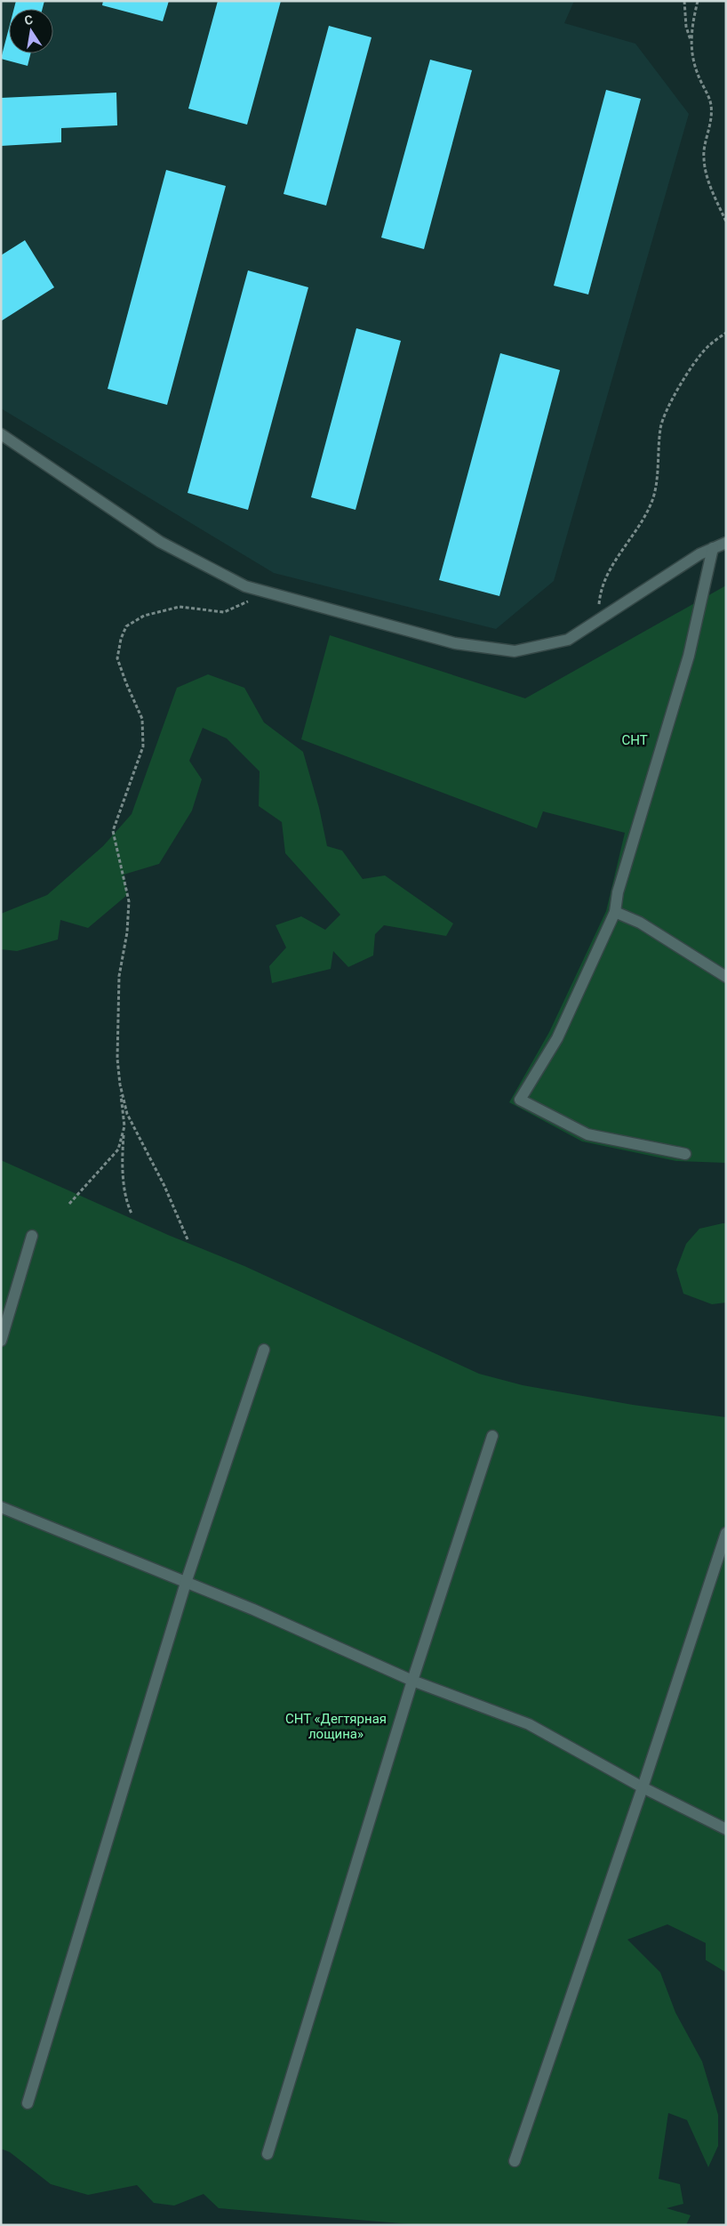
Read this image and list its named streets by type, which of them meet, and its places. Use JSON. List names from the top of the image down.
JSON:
{
  "parks": ["СНТ", "СНТ «Дегтярная лощина»"],
  "north": "top"
}
